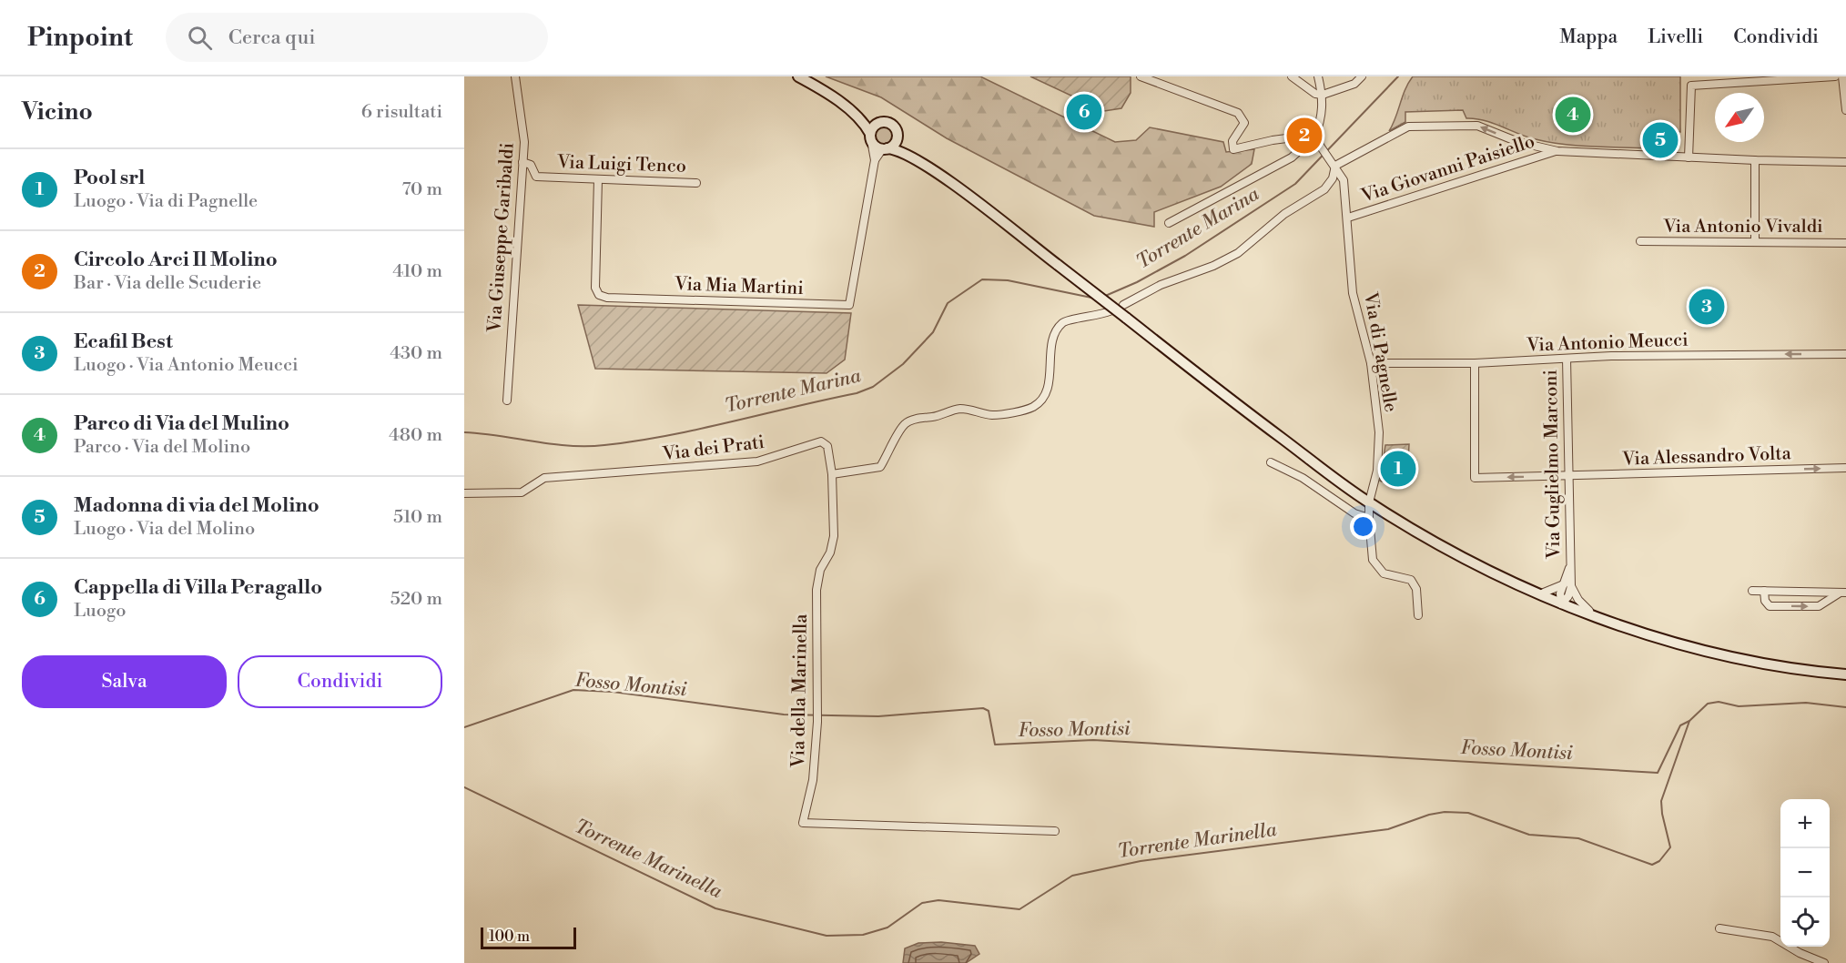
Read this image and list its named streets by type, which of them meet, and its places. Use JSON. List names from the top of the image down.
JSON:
{
  "streets": {
    "street": [
      "Via Luigi Tenco",
      "Via Giovanni Paisiello",
      "Via Antonio Vivaldi",
      "Via Giuseppe Garibaldi",
      "Via Mia Martini",
      "Via Antonio Meucci",
      "Via di Pagnelle",
      "Via dei Prati",
      "Via Alessandro Volta",
      "Via Guglielmo Marconi",
      "Via della Marinella"
    ]
  },
  "crossings": [
    ["Via Luigi Tenco", "Via Giuseppe Garibaldi"],
    ["Via Luigi Tenco", "Via Mia Martini"],
    ["Via Giovanni Paisiello", "Via di Pagnelle"],
    ["Via Antonio Meucci", "Via di Pagnelle"],
    ["Via Antonio Meucci", "Via Alessandro Volta"],
    ["Via Antonio Meucci", "Via Guglielmo Marconi"],
    ["Via dei Prati", "Via della Marinella"],
    ["Via Alessandro Volta", "Via Guglielmo Marconi"]
  ],
  "one_way": ["Via Antonio Meucci"],
  "water": ["Torrente Marina", "Fosso Montisi", "Torrente Marinella"],
  "scale_bar": "100 m",
  "north": "bottom left",
  "page": {
    "header": "Pinpoint",
    "search": "Cerca qui",
    "nav": ["Mappa", "Livelli", "Condividi"],
    "heading": ["Vicino", "6 risultati"],
    "pins": [
      "6",
      "4",
      "2",
      "5",
      "3",
      "1"
    ],
    "list": [
      {
        "mark": "1",
        "name": "Pool srl",
        "note": "Luogo · Via di Pagnelle",
        "value": "70 m"
      },
      {
        "mark": "2",
        "name": "Circolo Arci Il Molino",
        "note": "Bar · Via delle Scuderie",
        "value": "410 m"
      },
      {
        "mark": "3",
        "name": "Ecafil Best",
        "note": "Luogo · Via Antonio Meucci",
        "value": "430 m"
      },
      {
        "mark": "4",
        "name": "Parco di Via del Mulino",
        "note": "Parco · Via del Molino",
        "value": "480 m"
      },
      {
        "mark": "5",
        "name": "Madonna di via del Molino",
        "note": "Luogo · Via del Molino",
        "value": "510 m"
      },
      {
        "mark": "6",
        "name": "Cappella di Villa Peragallo",
        "note": "Luogo",
        "value": "520 m"
      }
    ],
    "buttons": ["Salva", "Condividi"],
    "map_buttons": ["+", "−"],
    "scale": "100 m"
  }
}
